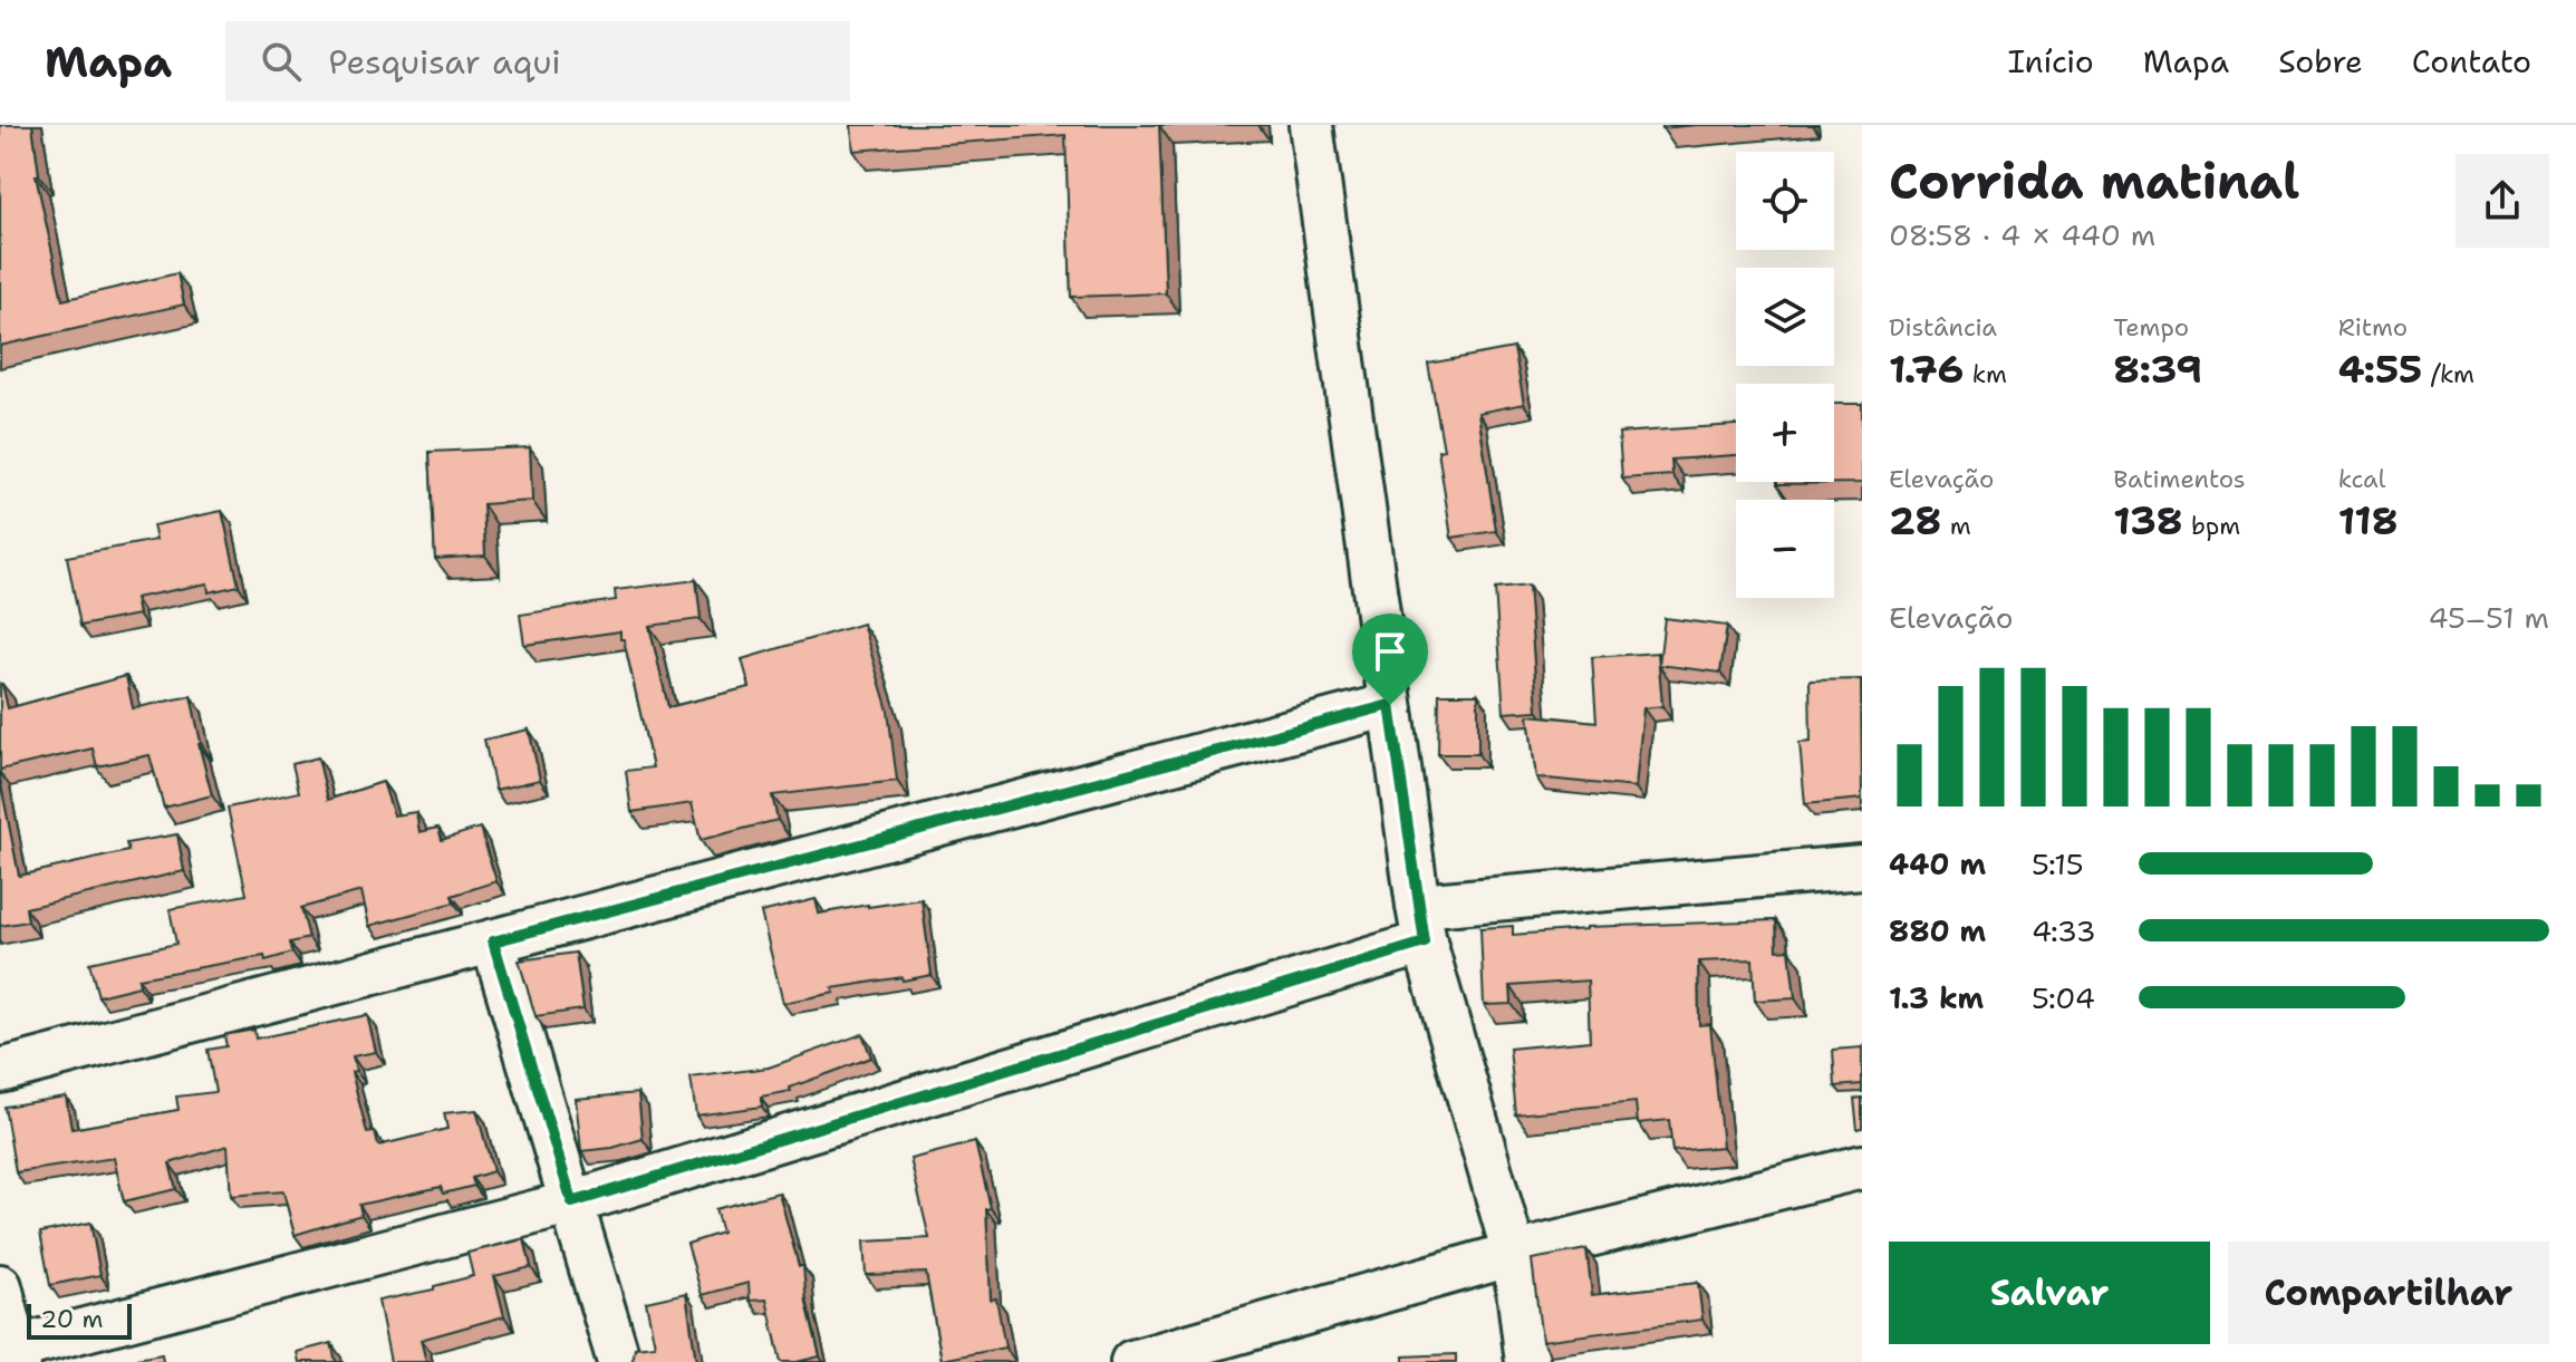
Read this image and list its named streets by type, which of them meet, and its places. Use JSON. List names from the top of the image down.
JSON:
{
  "scale_bar": "20 m",
  "page": {
    "header": "Mapa",
    "search": "Pesquisar aqui",
    "nav": [
      "Início",
      "Mapa",
      "Sobre",
      "Contato"
    ],
    "heading": ["Corrida matinal", "08:58 · 4 × 440 m"],
    "map_buttons": ["+", "−"],
    "stats": [
      ["Distância", "1.76 km"],
      ["Tempo", "8:39"],
      ["Ritmo", "4:55 /km"],
      ["Elevação", "28 m"],
      ["Batimentos", "138 bpm"],
      ["kcal", "118"]
    ],
    "chart": ["Elevação", "45–51 m"],
    "list": [
      {
        "name": "440 m",
        "note": "5:15"
      },
      {
        "name": "880 m",
        "note": "4:33"
      },
      {
        "name": "1.3 km",
        "note": "5:04"
      }
    ],
    "buttons": ["Salvar", "Compartilhar"],
    "scale": "20 m"
  }
}
